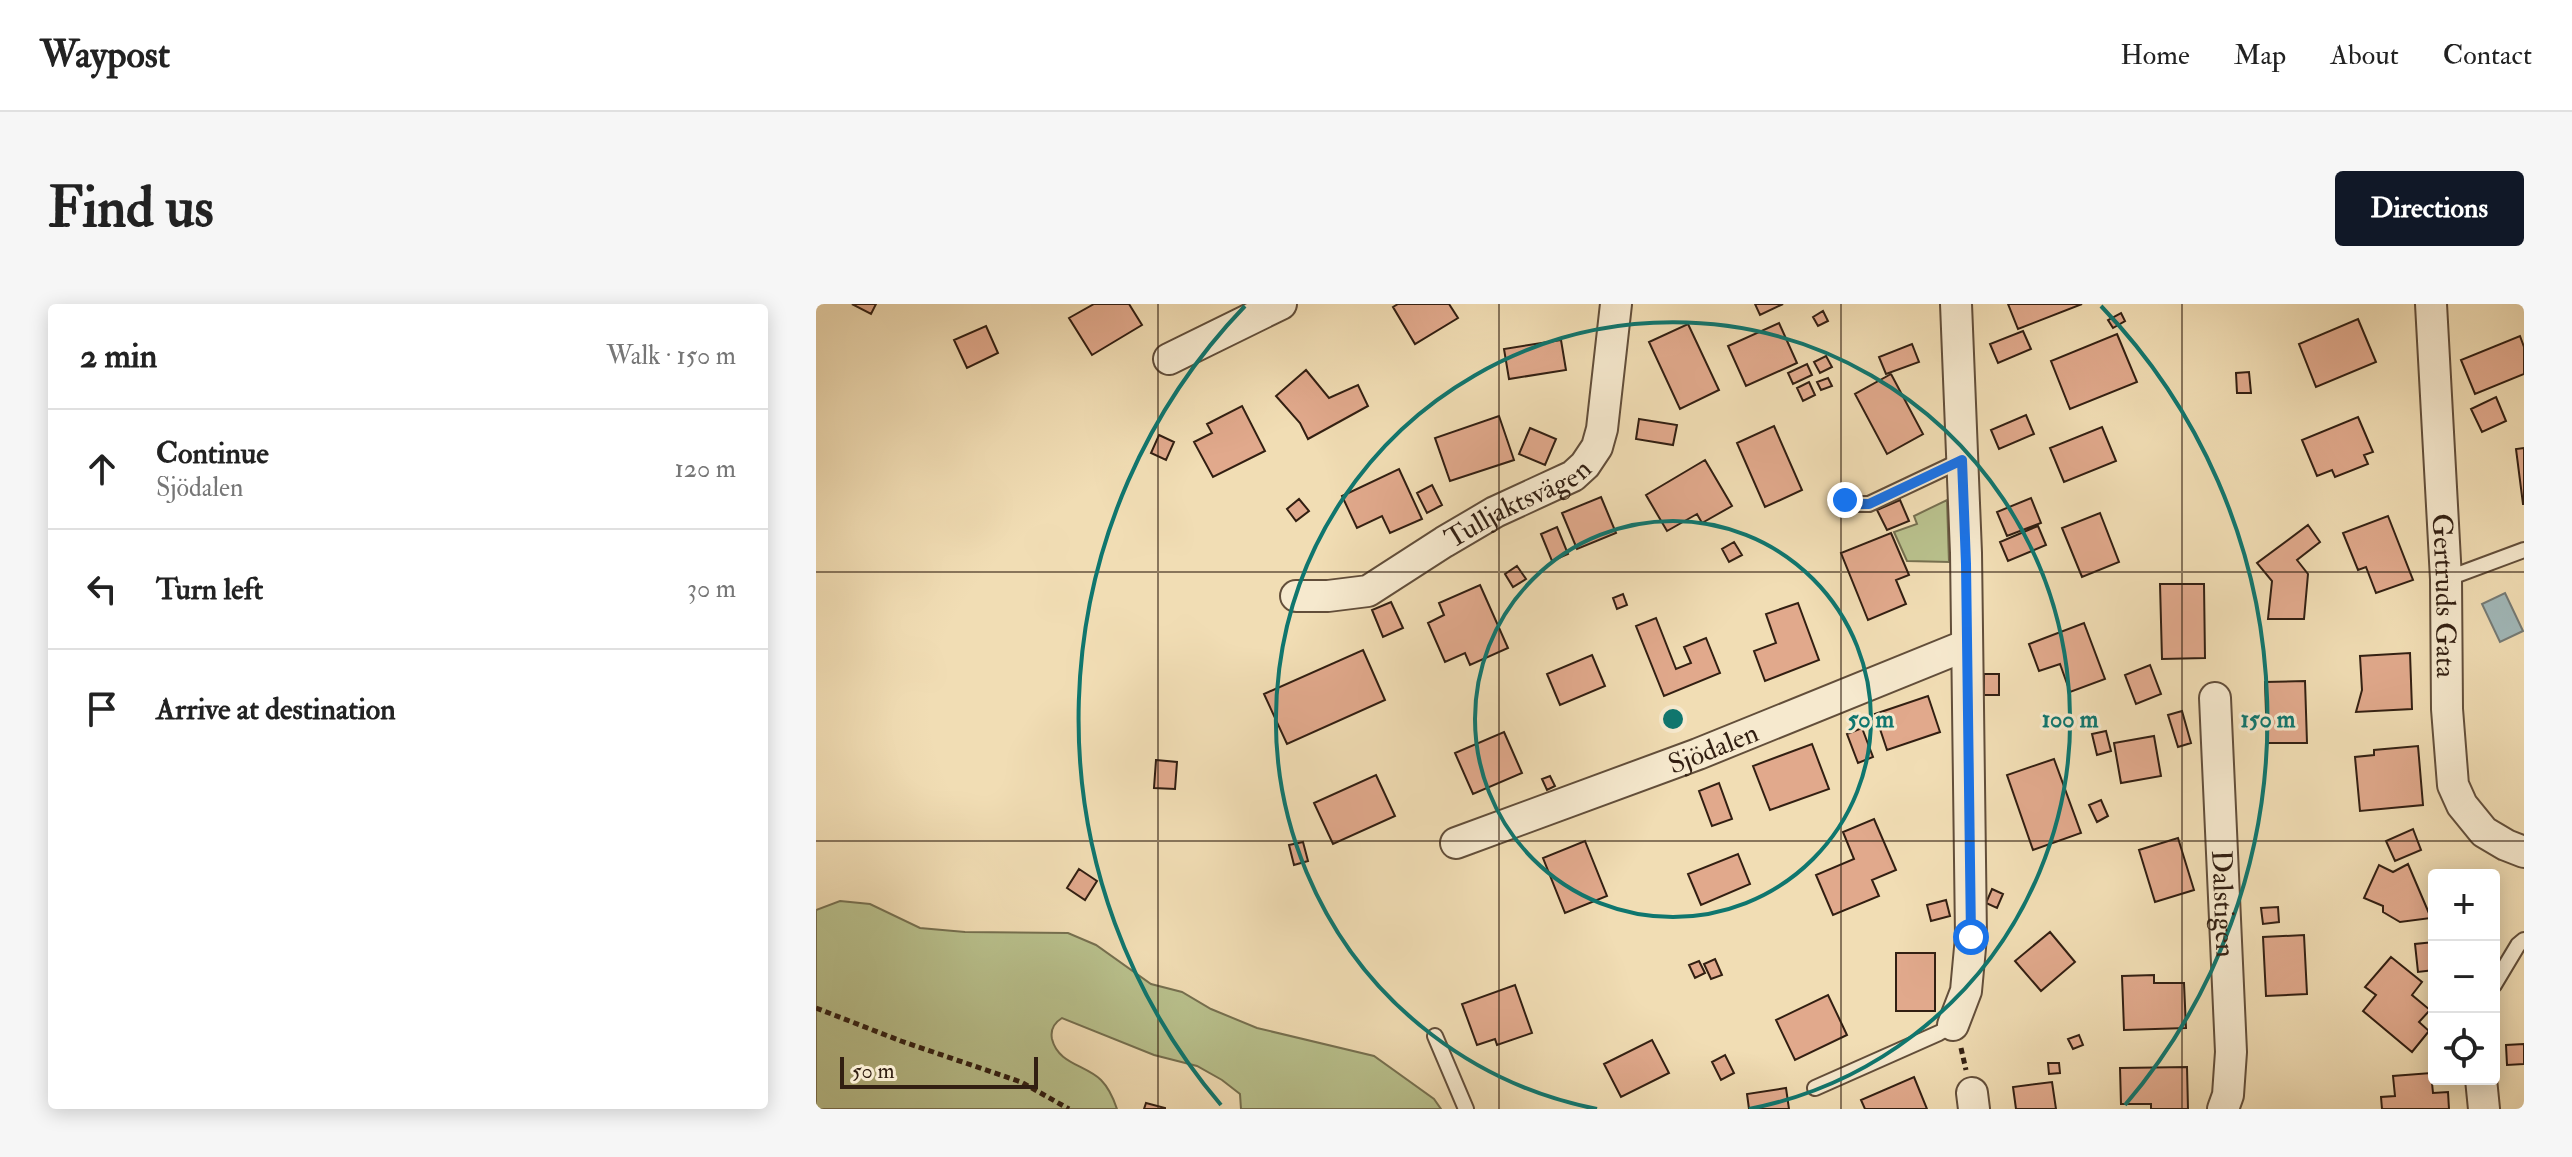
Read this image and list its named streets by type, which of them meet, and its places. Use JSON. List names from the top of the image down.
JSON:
{
  "streets": {
    "street": [
      "Tulljaktsvägen",
      "Gertruds Gata",
      "Sjödalen",
      "Dalstigen"
    ]
  },
  "scale_bar": "50 m",
  "page": {
    "header": "Waypost",
    "nav": [
      "Home",
      "Map",
      "About",
      "Contact"
    ],
    "buttons": "Directions",
    "title": "Find us",
    "heading": ["2 min", "Walk · 150 m"],
    "list": [
      ["Continue", "Sjödalen", "120 m"],
      ["Turn left", "30 m"],
      "Arrive at destination"
    ],
    "map_buttons": ["+", "−"],
    "scale": "50 m"
  },
  "rings": ["50 m", "100 m", "150 m"]
}
